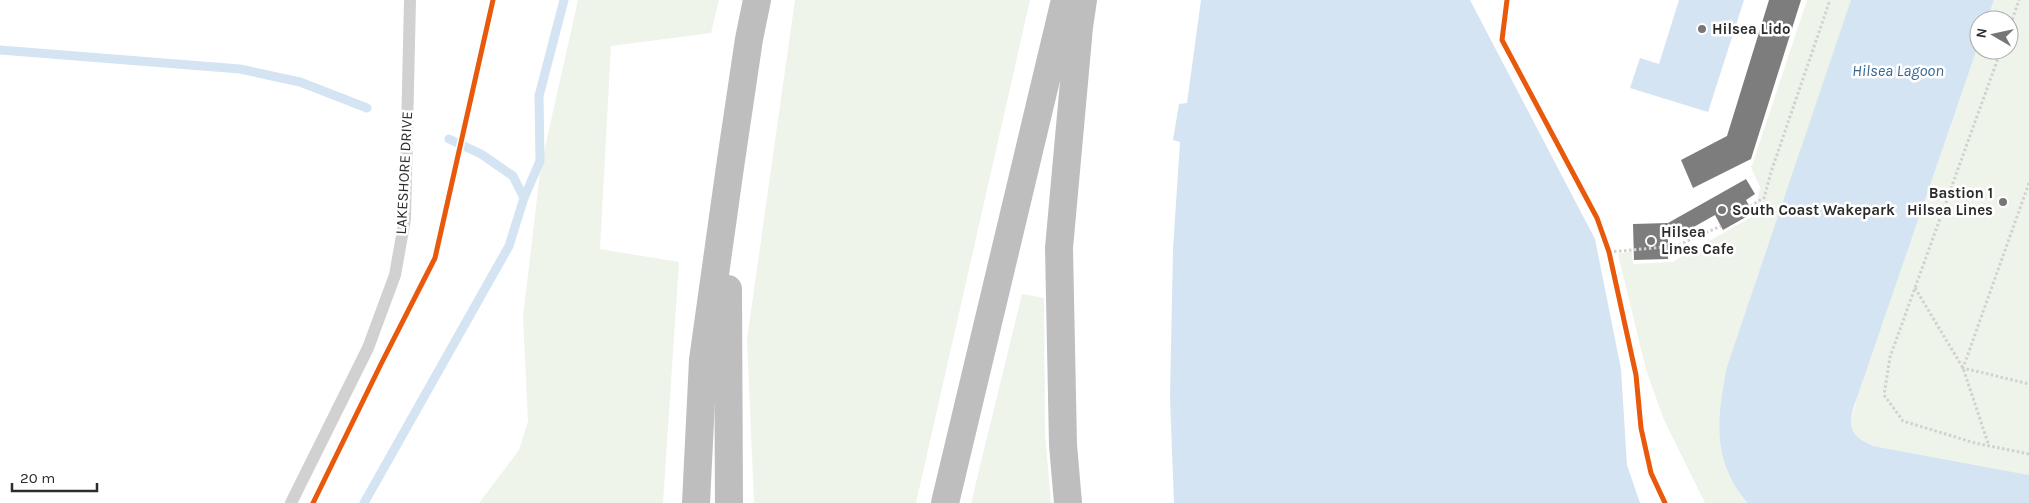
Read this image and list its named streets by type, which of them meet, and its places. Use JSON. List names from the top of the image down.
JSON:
{
  "streets": {
    "lane": ["LAKESHORE DRIVE"]
  },
  "water": ["Hilsea Lagoon"],
  "places": [
    "Hilsea Lido",
    "Bastion 1 Hilsea Lines",
    "South Coast Wakepark",
    "Hilsea Lines Cafe"
  ],
  "scale_bar": "20 m",
  "north": "left"
}
